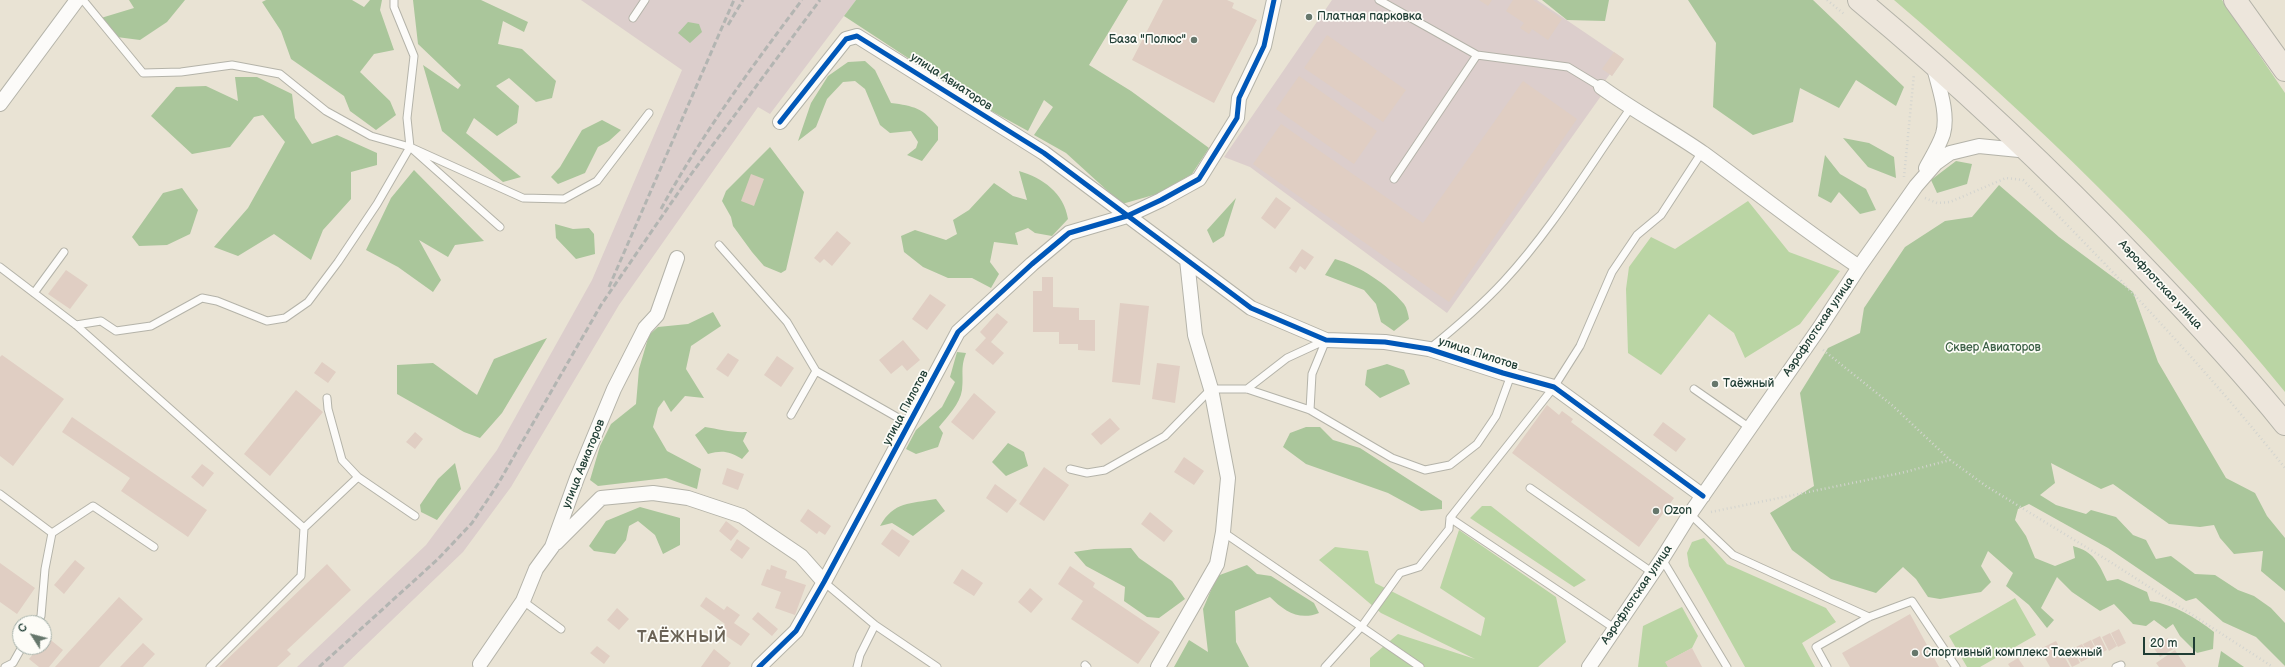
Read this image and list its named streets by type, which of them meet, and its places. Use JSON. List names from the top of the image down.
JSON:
{
  "streets": {
    "main road": ["Аэрофлотская улица"],
    "street": ["улица Авиаторов", "улица Пилотов"]
  },
  "crossings": [
    ["улица Авиаторов", "улица Пилотов"],
    ["Аэрофлотская улица", "улица Пилотов"]
  ],
  "districts": ["ТАЁЖНЫЙ"],
  "parks": ["Сквер Авиаторов"],
  "places": [
    "Платная парковка",
    "База \"Полюс\"",
    "Таёжный",
    "Ozon",
    "Спортивный комплекс Таежный"
  ],
  "scale_bar": "20 m",
  "north": "top left"
}
